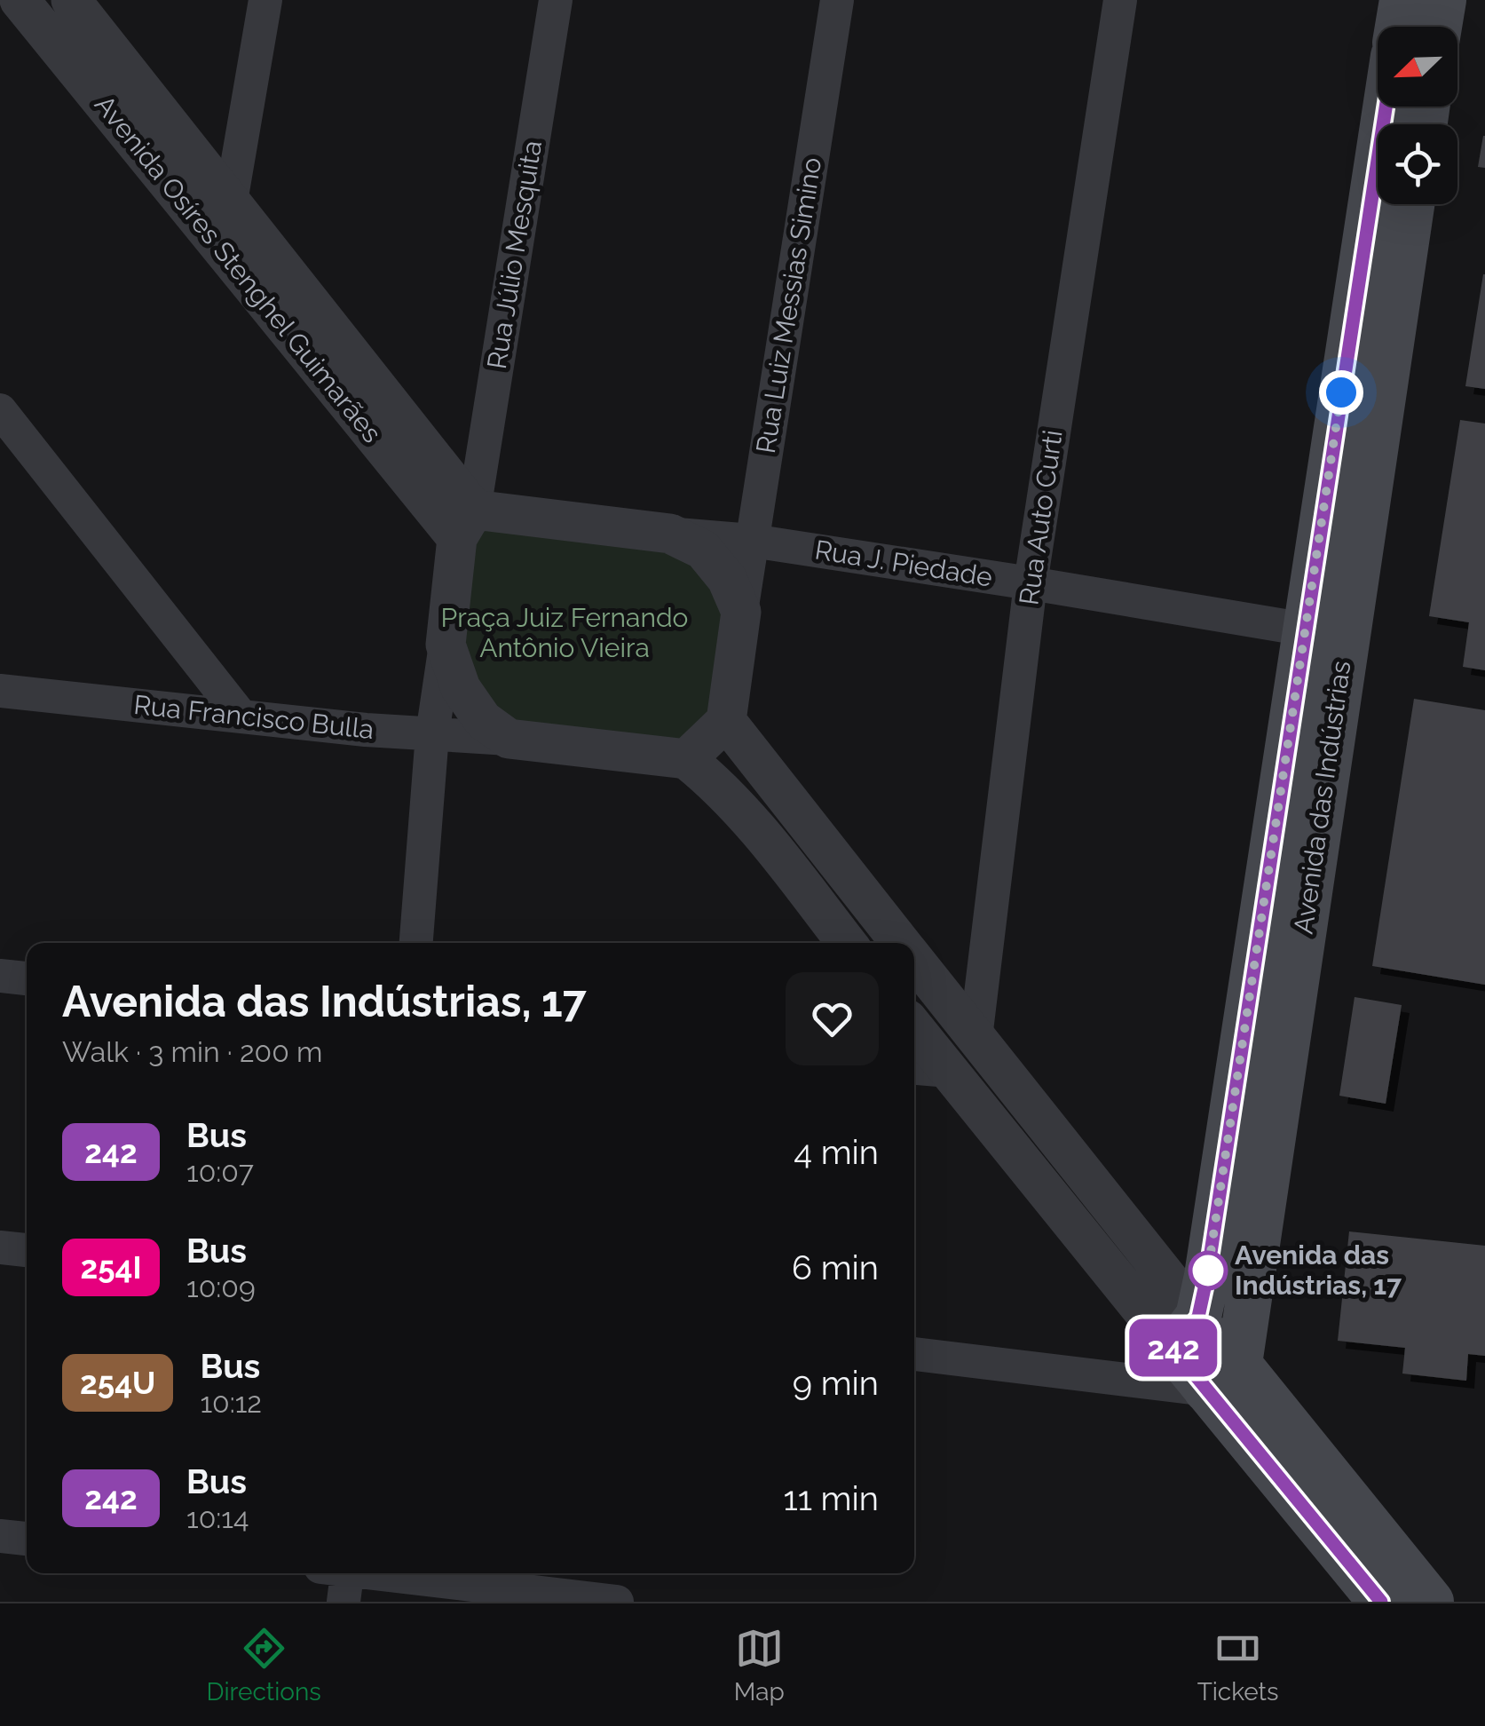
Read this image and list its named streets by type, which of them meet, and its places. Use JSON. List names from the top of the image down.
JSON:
{
  "streets": {
    "main road": ["Avenida das Indústrias"],
    "street": [
      "Rua Júlio Mesquita",
      "Avenida Osíres Stenghel Guimarães",
      "Rua Luiz Messias Simino",
      "Rua Auto Curti",
      "Rua J. Piedade",
      "Rua Francisco Bulla"
    ]
  },
  "crossings": [
    ["Rua Júlio Mesquita", "Avenida Osíres Stenghel Guimarães"],
    ["Rua Júlio Mesquita", "Rua Luiz Messias Simino"],
    ["Rua Júlio Mesquita", "Rua J. Piedade"],
    ["Rua Júlio Mesquita", "Rua Francisco Bulla"],
    ["Avenida Osíres Stenghel Guimarães", "Rua Luiz Messias Simino"],
    ["Avenida Osíres Stenghel Guimarães", "Rua J. Piedade"],
    ["Avenida Osíres Stenghel Guimarães", "Rua Francisco Bulla"],
    ["Rua Luiz Messias Simino", "Rua J. Piedade"],
    ["Rua Luiz Messias Simino", "Rua Francisco Bulla"],
    ["Rua Auto Curti", "Rua J. Piedade"],
    ["Rua J. Piedade", "Rua Francisco Bulla"],
    ["Rua J. Piedade", "Avenida das Indústrias"]
  ],
  "parks": ["Praça Juiz Fernando Antônio Vieira"],
  "places": ["Avenida das Indústrias, 17"],
  "lines": ["bus line 242"],
  "north": "bottom left",
  "page": {
    "on_map": "242",
    "heading": ["Avenida das Indústrias, 17", "Walk · 3 min · 200 m"],
    "list": [
      {
        "mark": "242",
        "name": "Bus",
        "note": "10:07",
        "value": "4 min"
      },
      {
        "mark": "254I",
        "name": "Bus",
        "note": "10:09",
        "value": "6 min"
      },
      {
        "mark": "254U",
        "name": "Bus",
        "note": "10:12",
        "value": "9 min"
      },
      {
        "mark": "242",
        "name": "Bus",
        "note": "10:14",
        "value": "11 min"
      }
    ],
    "tabs": ["Directions", "Map", "Tickets"]
  }
}
